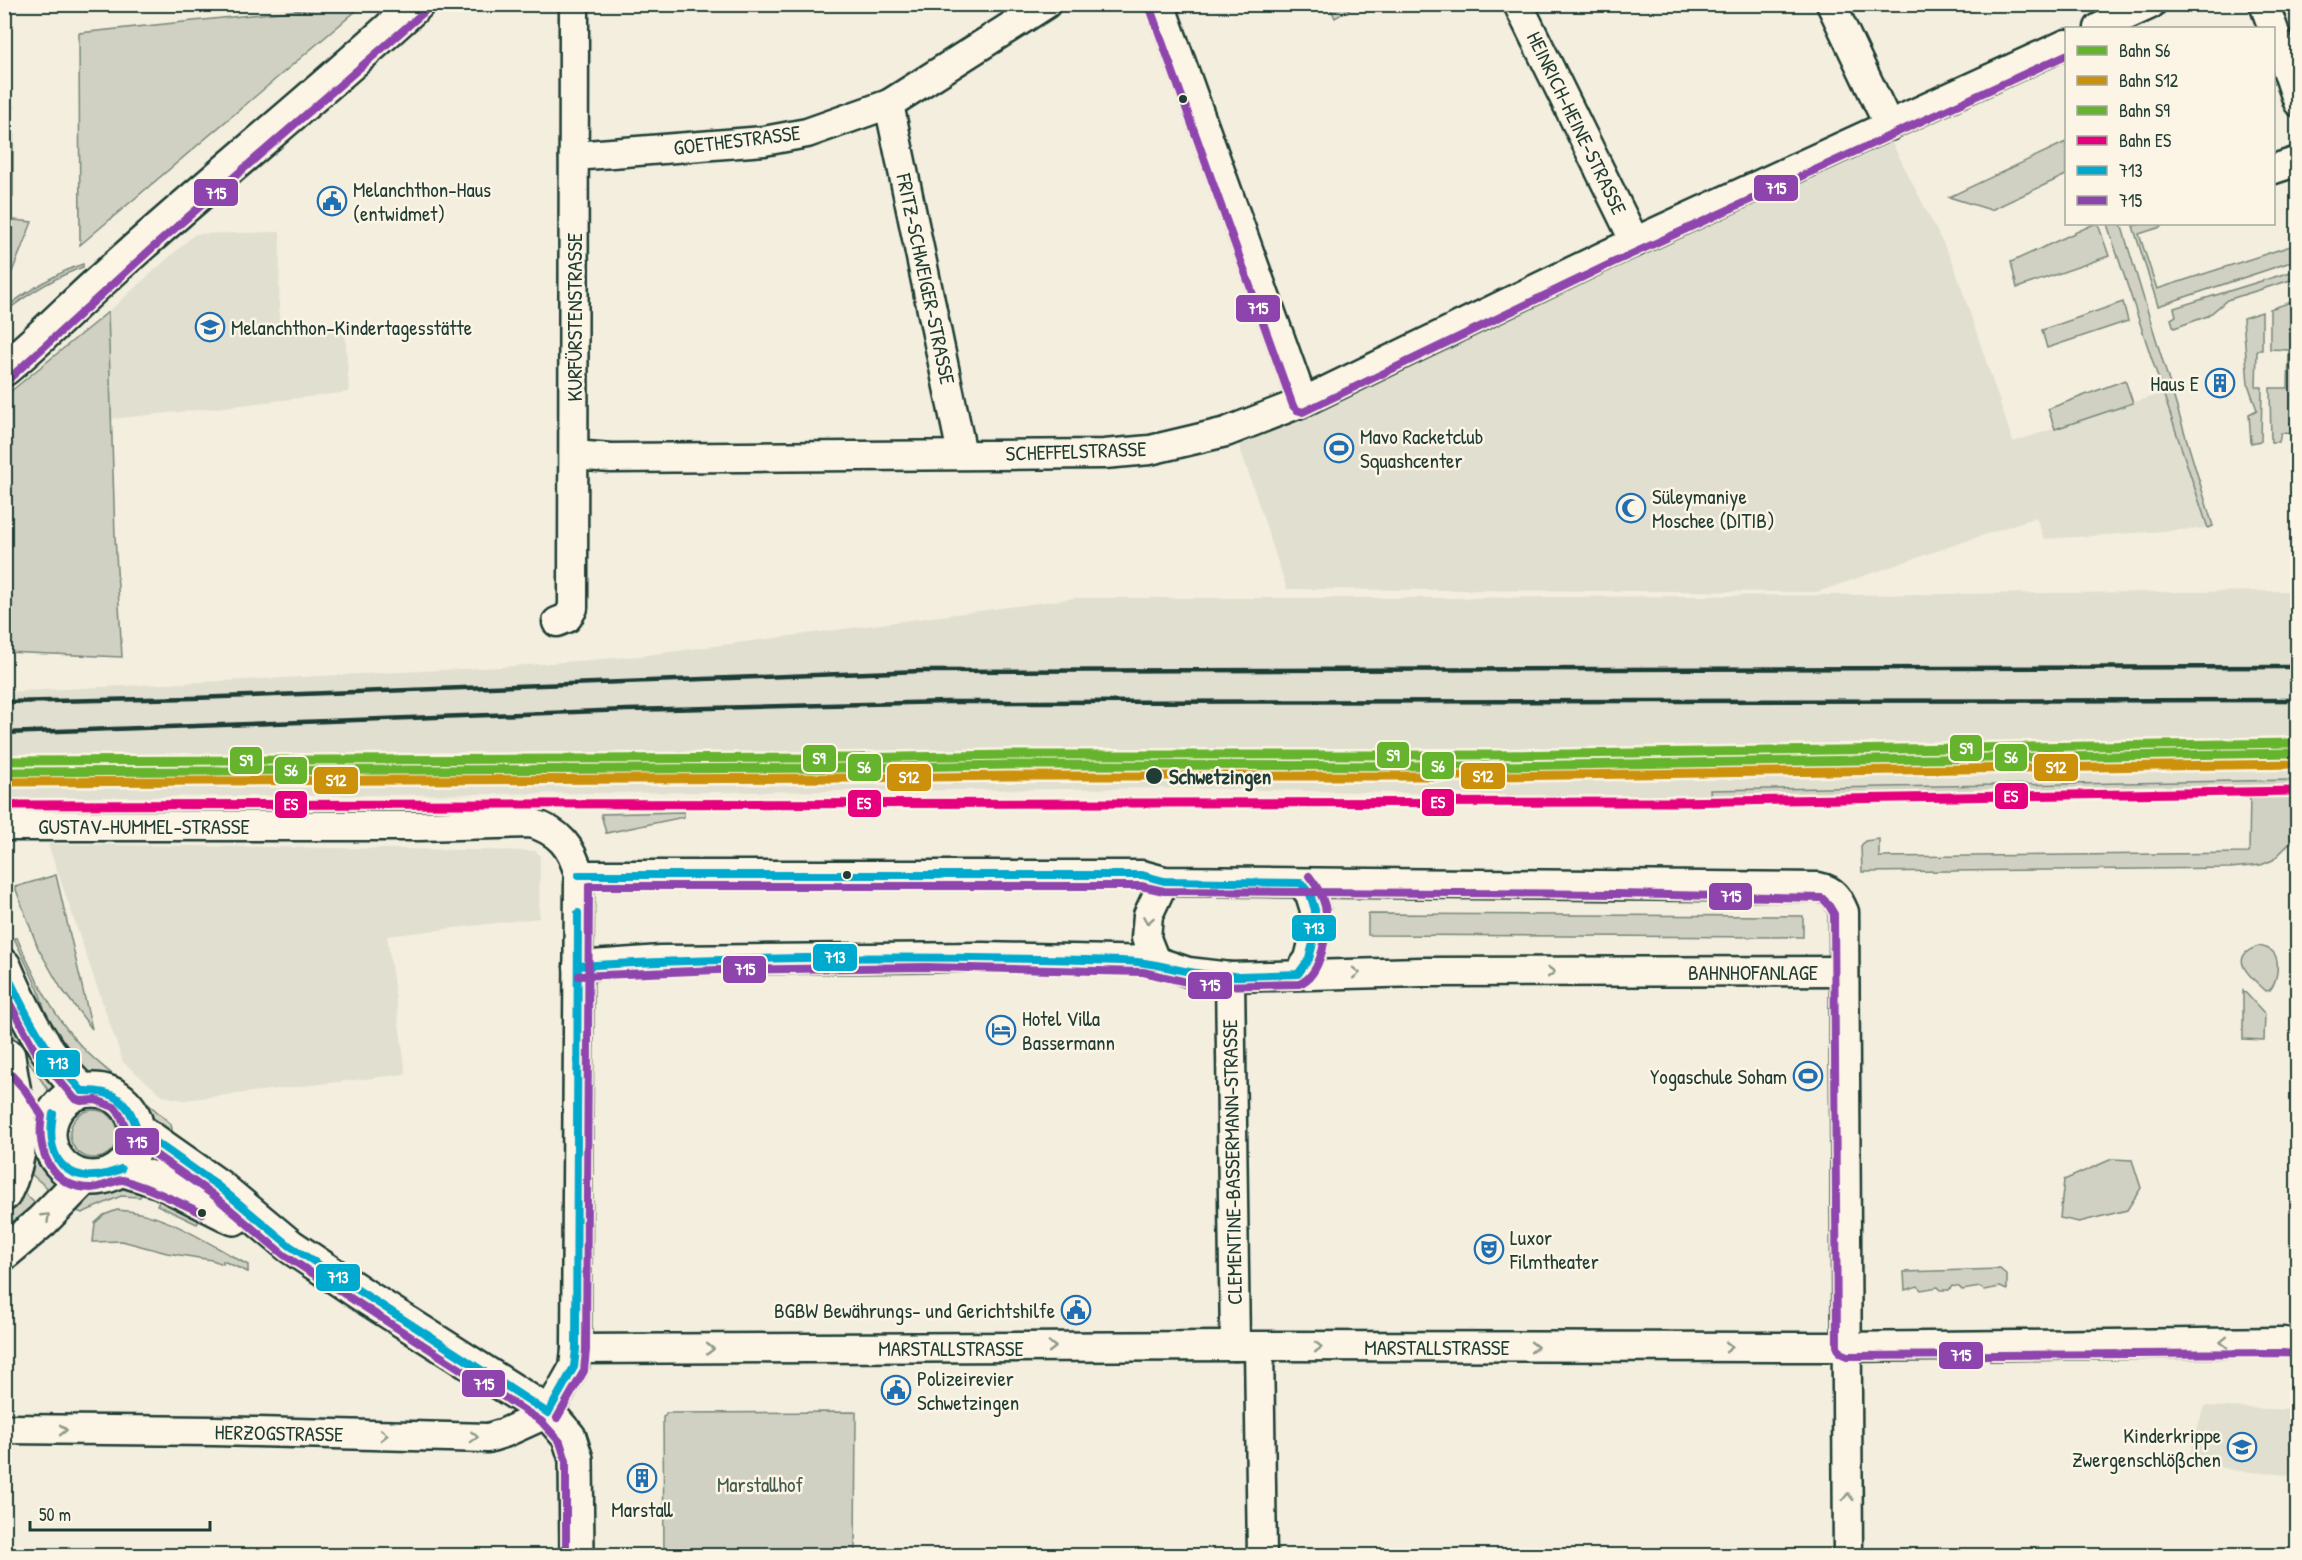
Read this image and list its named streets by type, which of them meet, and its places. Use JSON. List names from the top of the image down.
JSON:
{
  "streets": {
    "street": [
      "HEINRICH-HEINE-STRASSE",
      "GOETHESTRASSE",
      "FRITZ-SCHWEIGER-STRASSE",
      "KURFÜRSTENSTRASSE",
      "SCHEFFELSTRASSE",
      "GUSTAV-HUMMEL-STRASSE",
      "BAHNHOFANLAGE",
      "CLEMENTINE-BASSERMANN-STRASSE",
      "MARSTALLSTRASSE",
      "HERZOGSTRASSE"
    ]
  },
  "crossings": [
    ["HEINRICH-HEINE-STRASSE", "SCHEFFELSTRASSE"],
    ["GOETHESTRASSE", "FRITZ-SCHWEIGER-STRASSE"],
    ["GOETHESTRASSE", "KURFÜRSTENSTRASSE"],
    ["FRITZ-SCHWEIGER-STRASSE", "SCHEFFELSTRASSE"],
    ["KURFÜRSTENSTRASSE", "SCHEFFELSTRASSE"],
    ["GUSTAV-HUMMEL-STRASSE", "BAHNHOFANLAGE"],
    ["BAHNHOFANLAGE", "CLEMENTINE-BASSERMANN-STRASSE"],
    ["CLEMENTINE-BASSERMANN-STRASSE", "MARSTALLSTRASSE"]
  ],
  "one_way": ["HERZOGSTRASSE"],
  "parks": ["Marstallhof"],
  "places": {
    "public building": ["Melanchthon-Haus (entwidmet)", "BGBW Bewährungs- und Gerichtshilfe", "Polizeirevier Schwetzingen"],
    "school or university": ["Melanchthon-Kindertagesstätte", "Kinderkrippe Zwergenschlößchen"],
    "building": ["Haus E", "Marstall"],
    "sports": ["Mavo Racketclub Squashcenter", "Yogaschule Soham"],
    "mosque": ["Süleymaniye Moschee (DITIB)"],
    "other": ["Schwetzingen"],
    "hotel": ["Hotel Villa Bassermann"],
    "theatre": ["Luxor Filmtheater"]
  },
  "lines": [
    "transit line 715",
    "rail line S9",
    "rail line S6",
    "rail line S12",
    "rail line ES",
    "transit line 713"
  ],
  "legend": [
    "Bahn S6",
    "Bahn S12",
    "Bahn S9",
    "Bahn ES",
    "713",
    "715"
  ],
  "scale_bar": "50 m"
}
